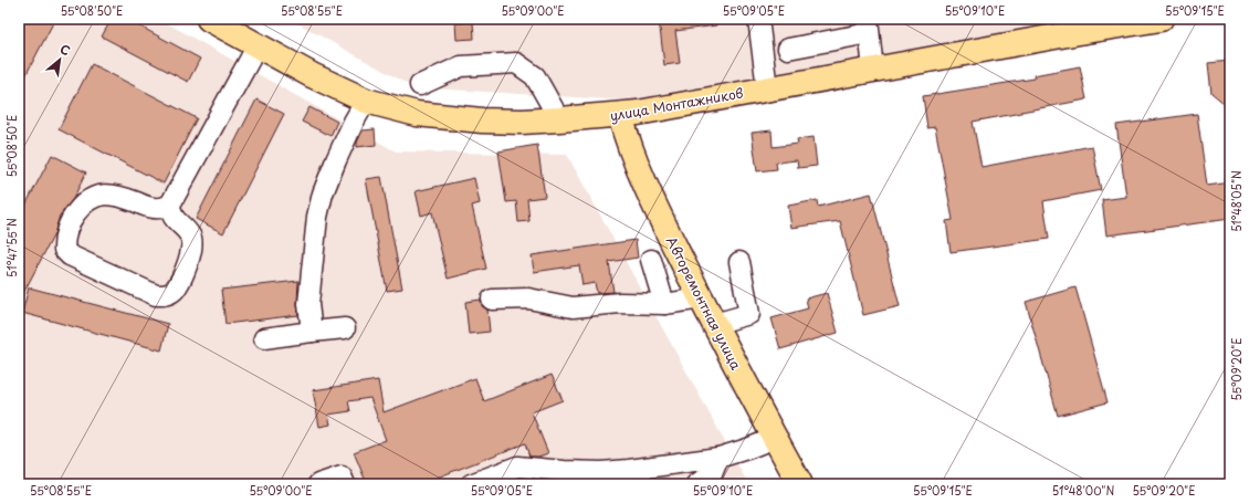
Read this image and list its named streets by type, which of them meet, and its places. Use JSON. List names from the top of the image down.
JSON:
{
  "streets": {
    "main road": ["улица Монтажников", "Авторемонтная улица"]
  },
  "crossings": [
    ["улица Монтажников", "Авторемонтная улица"]
  ],
  "north": "top right",
  "coordinates": [
    "55°08'50\"E",
    "55°08'55\"E",
    "55°09'00\"E",
    "55°09'05\"E",
    "55°09'10\"E",
    "55°09'15\"E",
    "51°48'05\"N",
    "51°47'55\"N",
    "55°09'20\"E",
    "51°48'00\"N"
  ]
}
